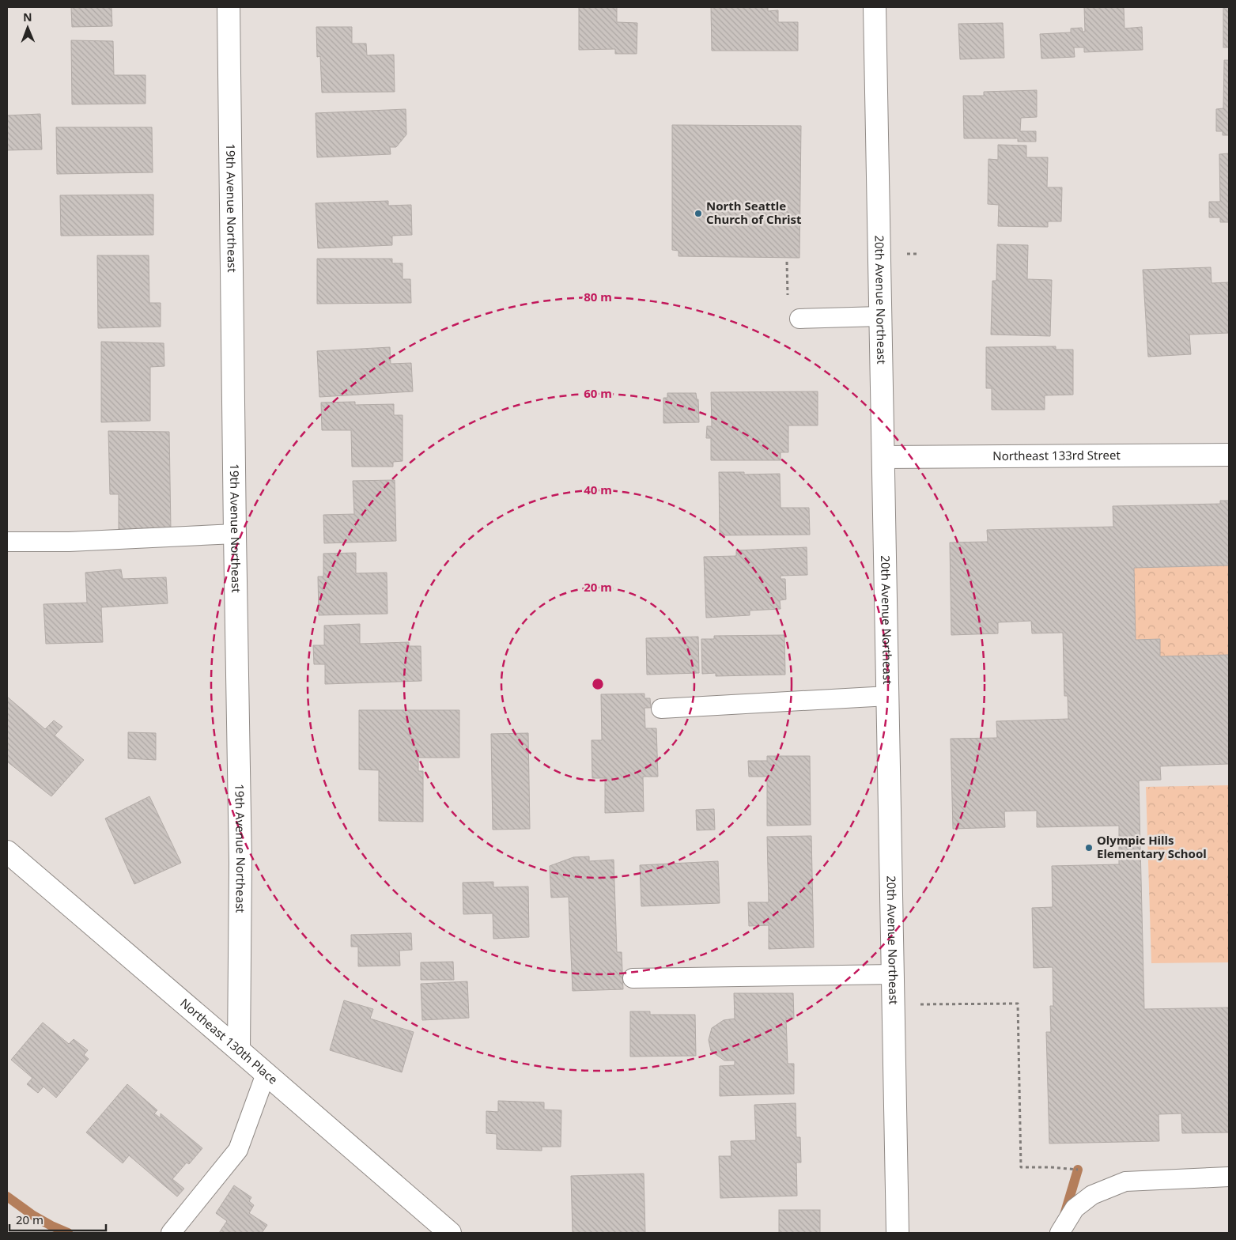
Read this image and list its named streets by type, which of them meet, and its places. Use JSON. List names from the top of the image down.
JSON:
{
  "streets": {
    "street": [
      "19th Avenue Northeast",
      "20th Avenue Northeast",
      "Northeast 133rd Street",
      "Northeast 130th Place"
    ]
  },
  "crossings": [
    ["19th Avenue Northeast", "Northeast 130th Place"],
    ["20th Avenue Northeast", "Northeast 133rd Street"]
  ],
  "places": ["North Seattle Church of Christ", "Olympic Hills Elementary School"],
  "scale_bar": "20 m",
  "north": "top",
  "rings": [
    "80 m",
    "60 m",
    "40 m",
    "20 m"
  ]
}
